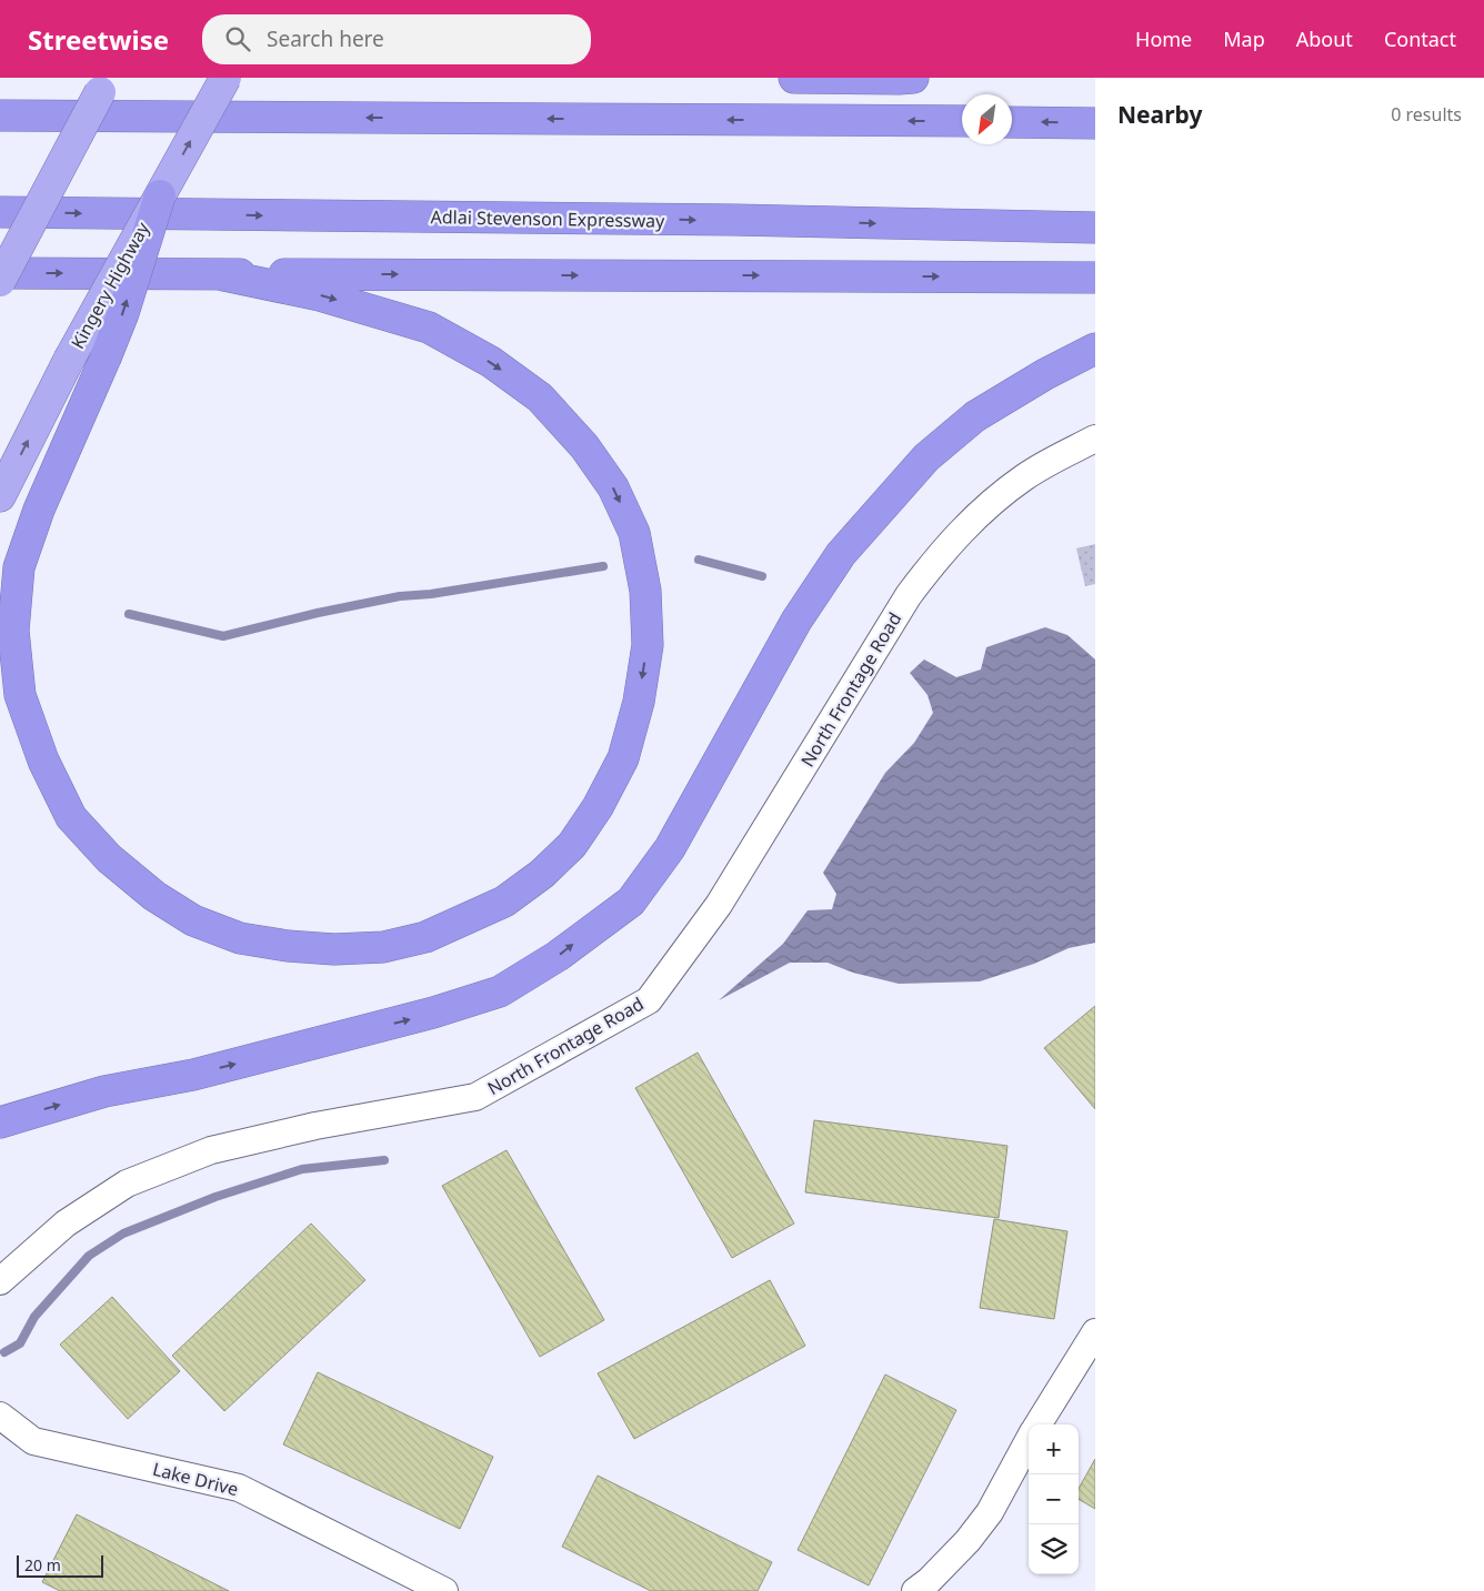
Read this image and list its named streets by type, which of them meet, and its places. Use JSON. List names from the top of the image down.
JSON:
{
  "streets": {
    "highway": ["Adlai Stevenson Expressway", "Kingery Highway"],
    "street": ["North Frontage Road", "Lake Drive"]
  },
  "scale_bar": "20 m",
  "north": "bottom left",
  "page": {
    "header": "Streetwise",
    "search": "Search here",
    "nav": [
      "Home",
      "Map",
      "About",
      "Contact"
    ],
    "heading": ["Nearby", "0 results"],
    "map_buttons": ["+", "−"],
    "scale": "20 m"
  }
}
